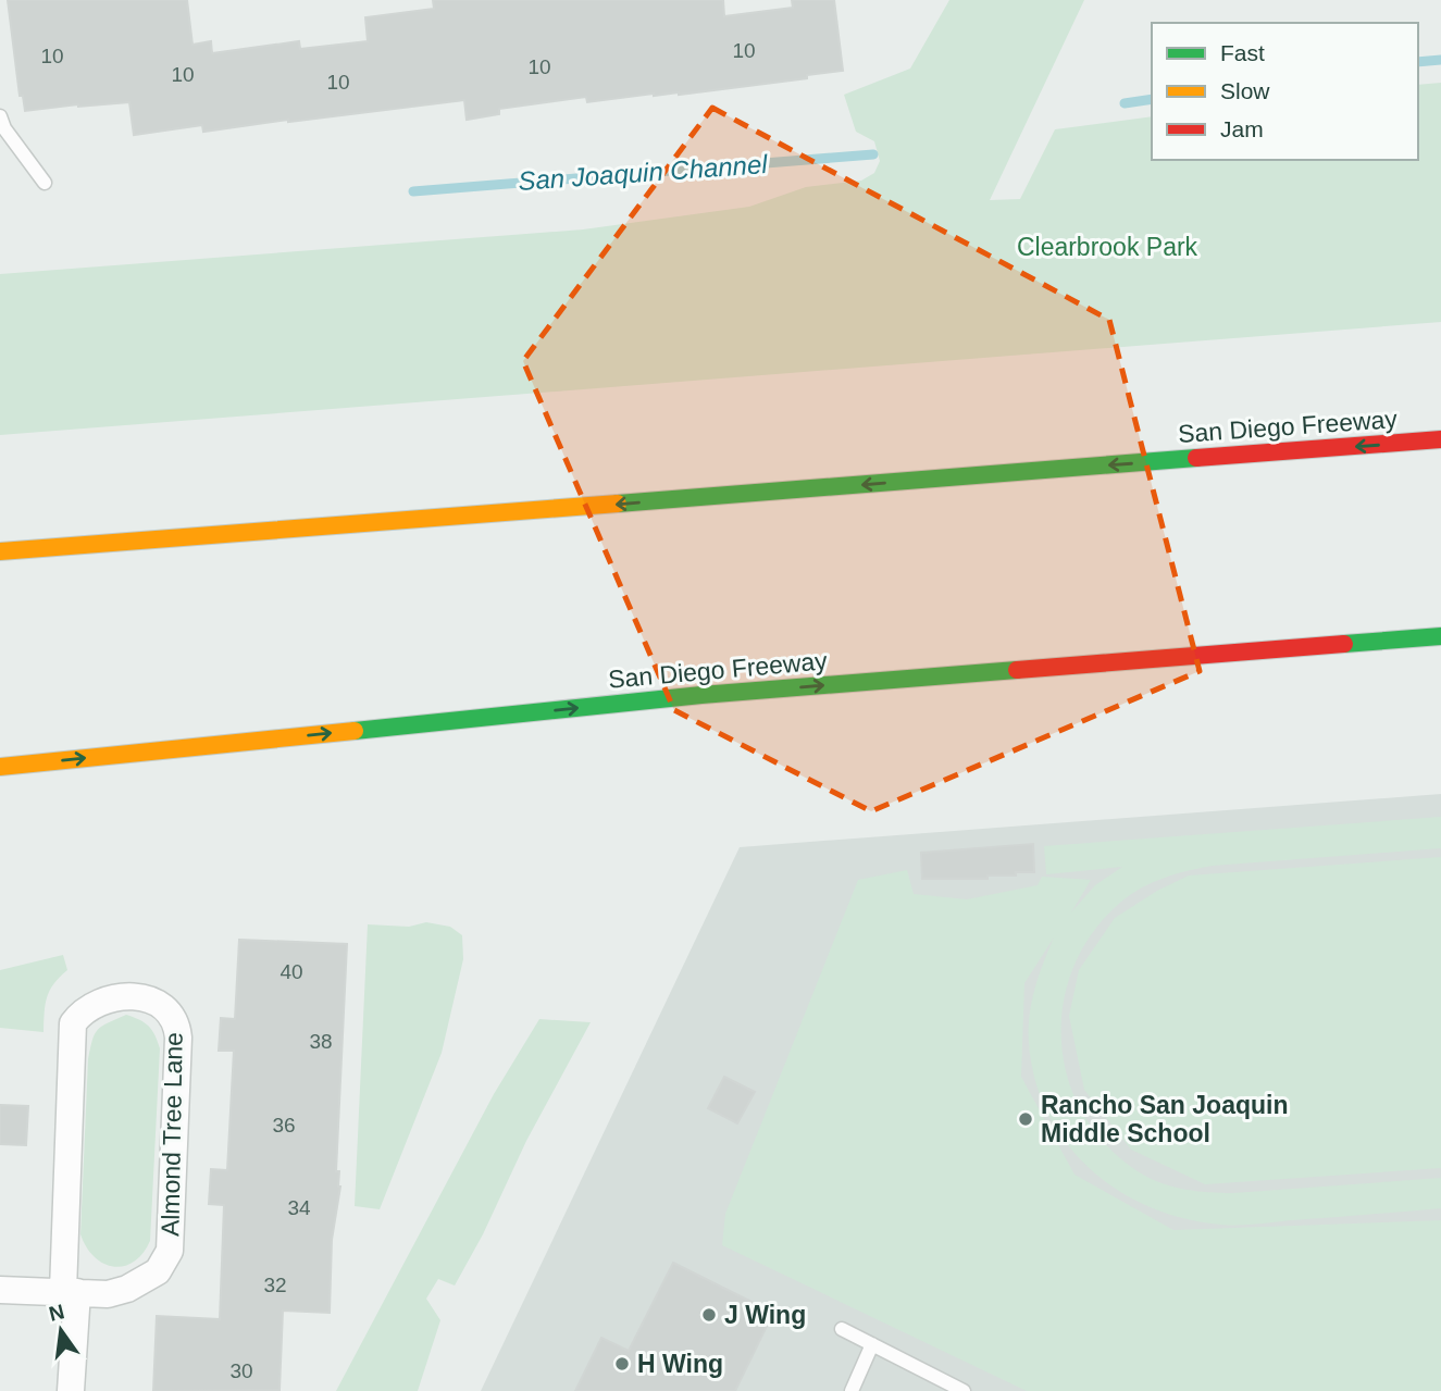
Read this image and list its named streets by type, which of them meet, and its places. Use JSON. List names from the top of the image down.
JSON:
{
  "streets": {
    "highway": ["San Diego Freeway"],
    "street": ["Almond Tree Lane"]
  },
  "water": ["San Joaquin Channel"],
  "parks": ["Clearbrook Park"],
  "places": ["Rancho San Joaquin Middle School", "J Wing", "H Wing"],
  "house_numbers": [
    "10",
    "10",
    "10",
    "10",
    "10",
    "40",
    "38",
    "36",
    "34",
    "32",
    "30"
  ],
  "legend": ["Fast", "Slow", "Jam"],
  "north": "top"
}
